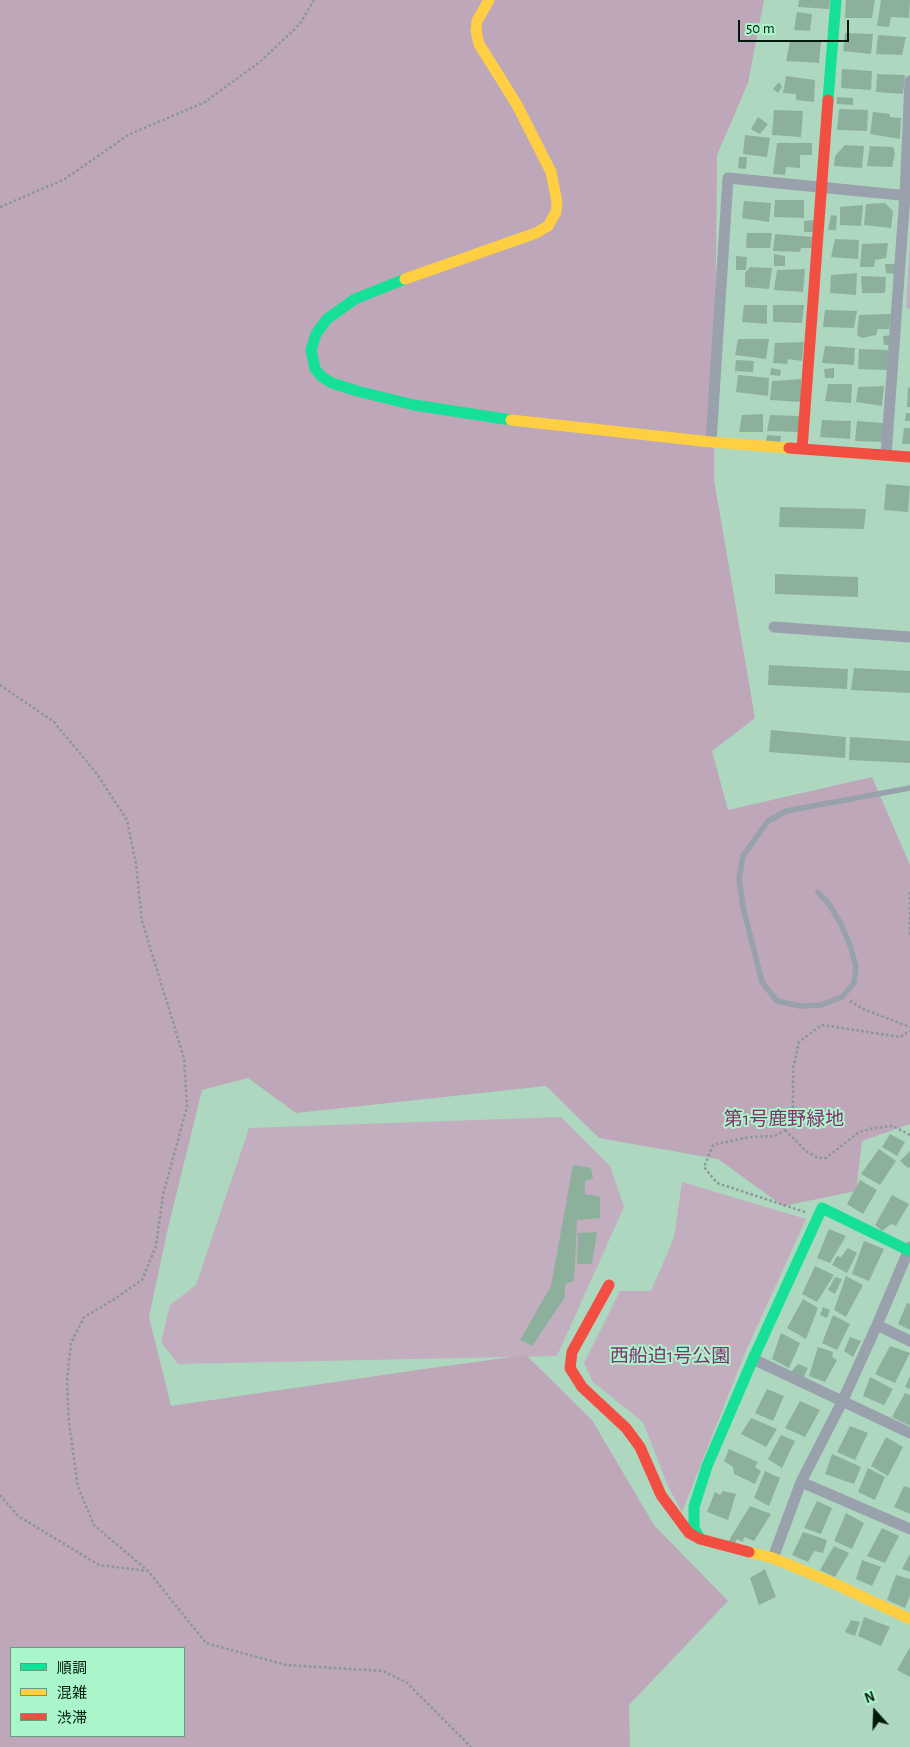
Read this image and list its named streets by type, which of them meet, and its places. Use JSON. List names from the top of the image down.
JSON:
{
  "parks": ["第1号鹿野緑地", "西船迫1号公園"],
  "legend": ["順調", "混雑", "渋滞"],
  "scale_bar": "50 m",
  "north": "top"
}
